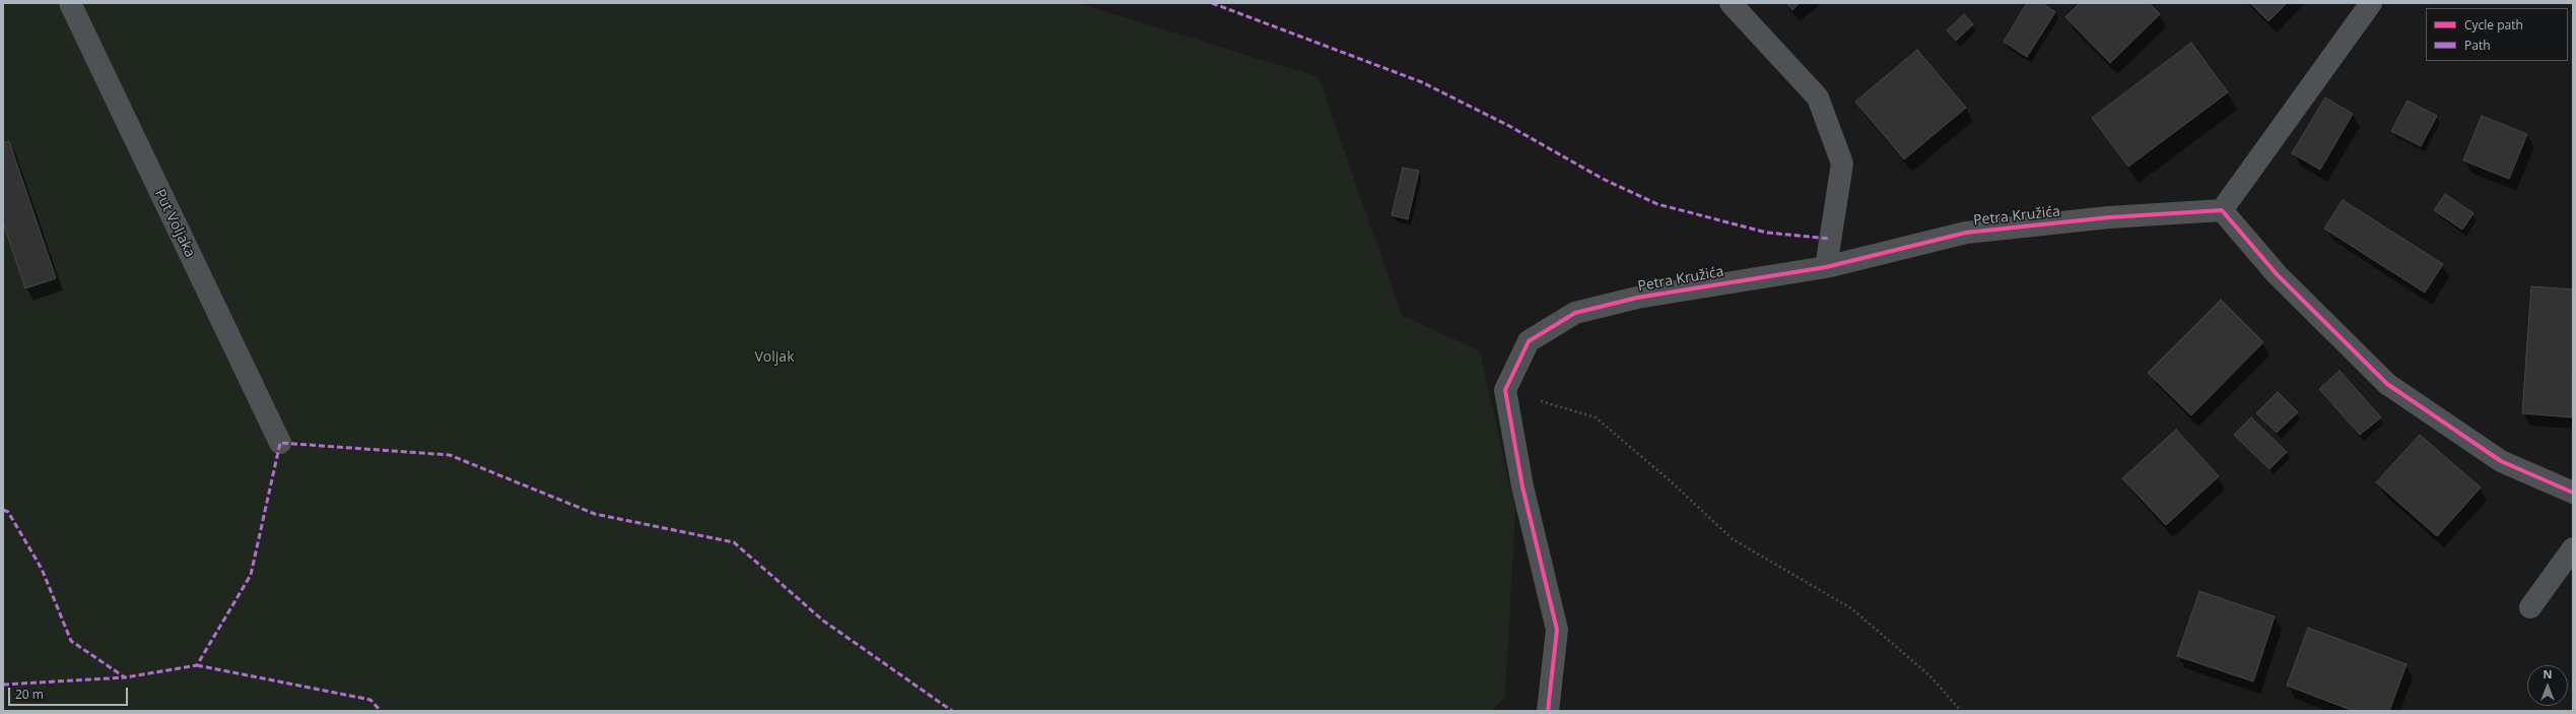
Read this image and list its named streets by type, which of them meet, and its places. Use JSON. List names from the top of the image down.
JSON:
{
  "streets": {
    "street": ["Petra Kružića", "Put Voljaka"]
  },
  "parks": ["Voljak"],
  "legend": ["Cycle path", "Path"],
  "scale_bar": "20 m",
  "north": "top"
}
